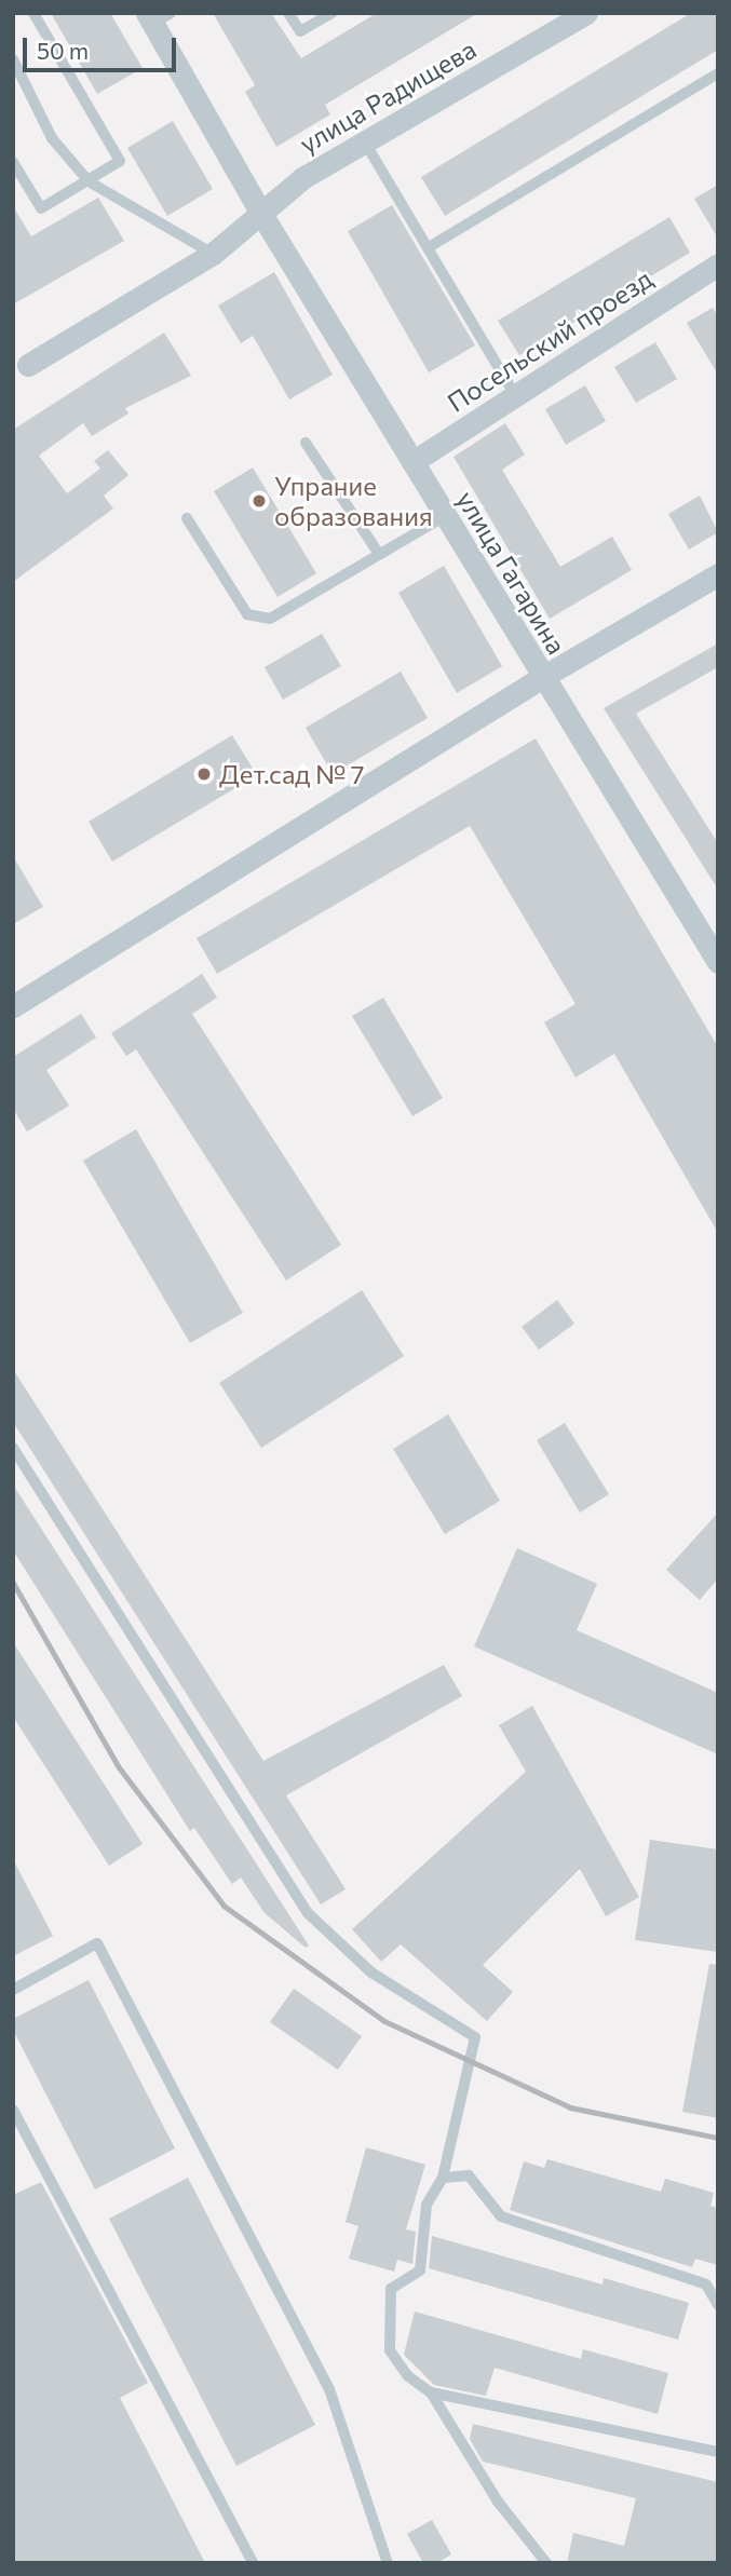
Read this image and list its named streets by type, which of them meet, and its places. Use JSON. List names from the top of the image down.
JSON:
{
  "streets": {
    "street": ["улица Радищева", "Посельский проезд", "улица Гагарина"]
  },
  "crossings": [
    ["улица Радищева", "улица Гагарина"],
    ["Посельский проезд", "улица Гагарина"]
  ],
  "places": ["Упрание образования", "Дет.сад № 7"],
  "scale_bar": "50 m"
}
